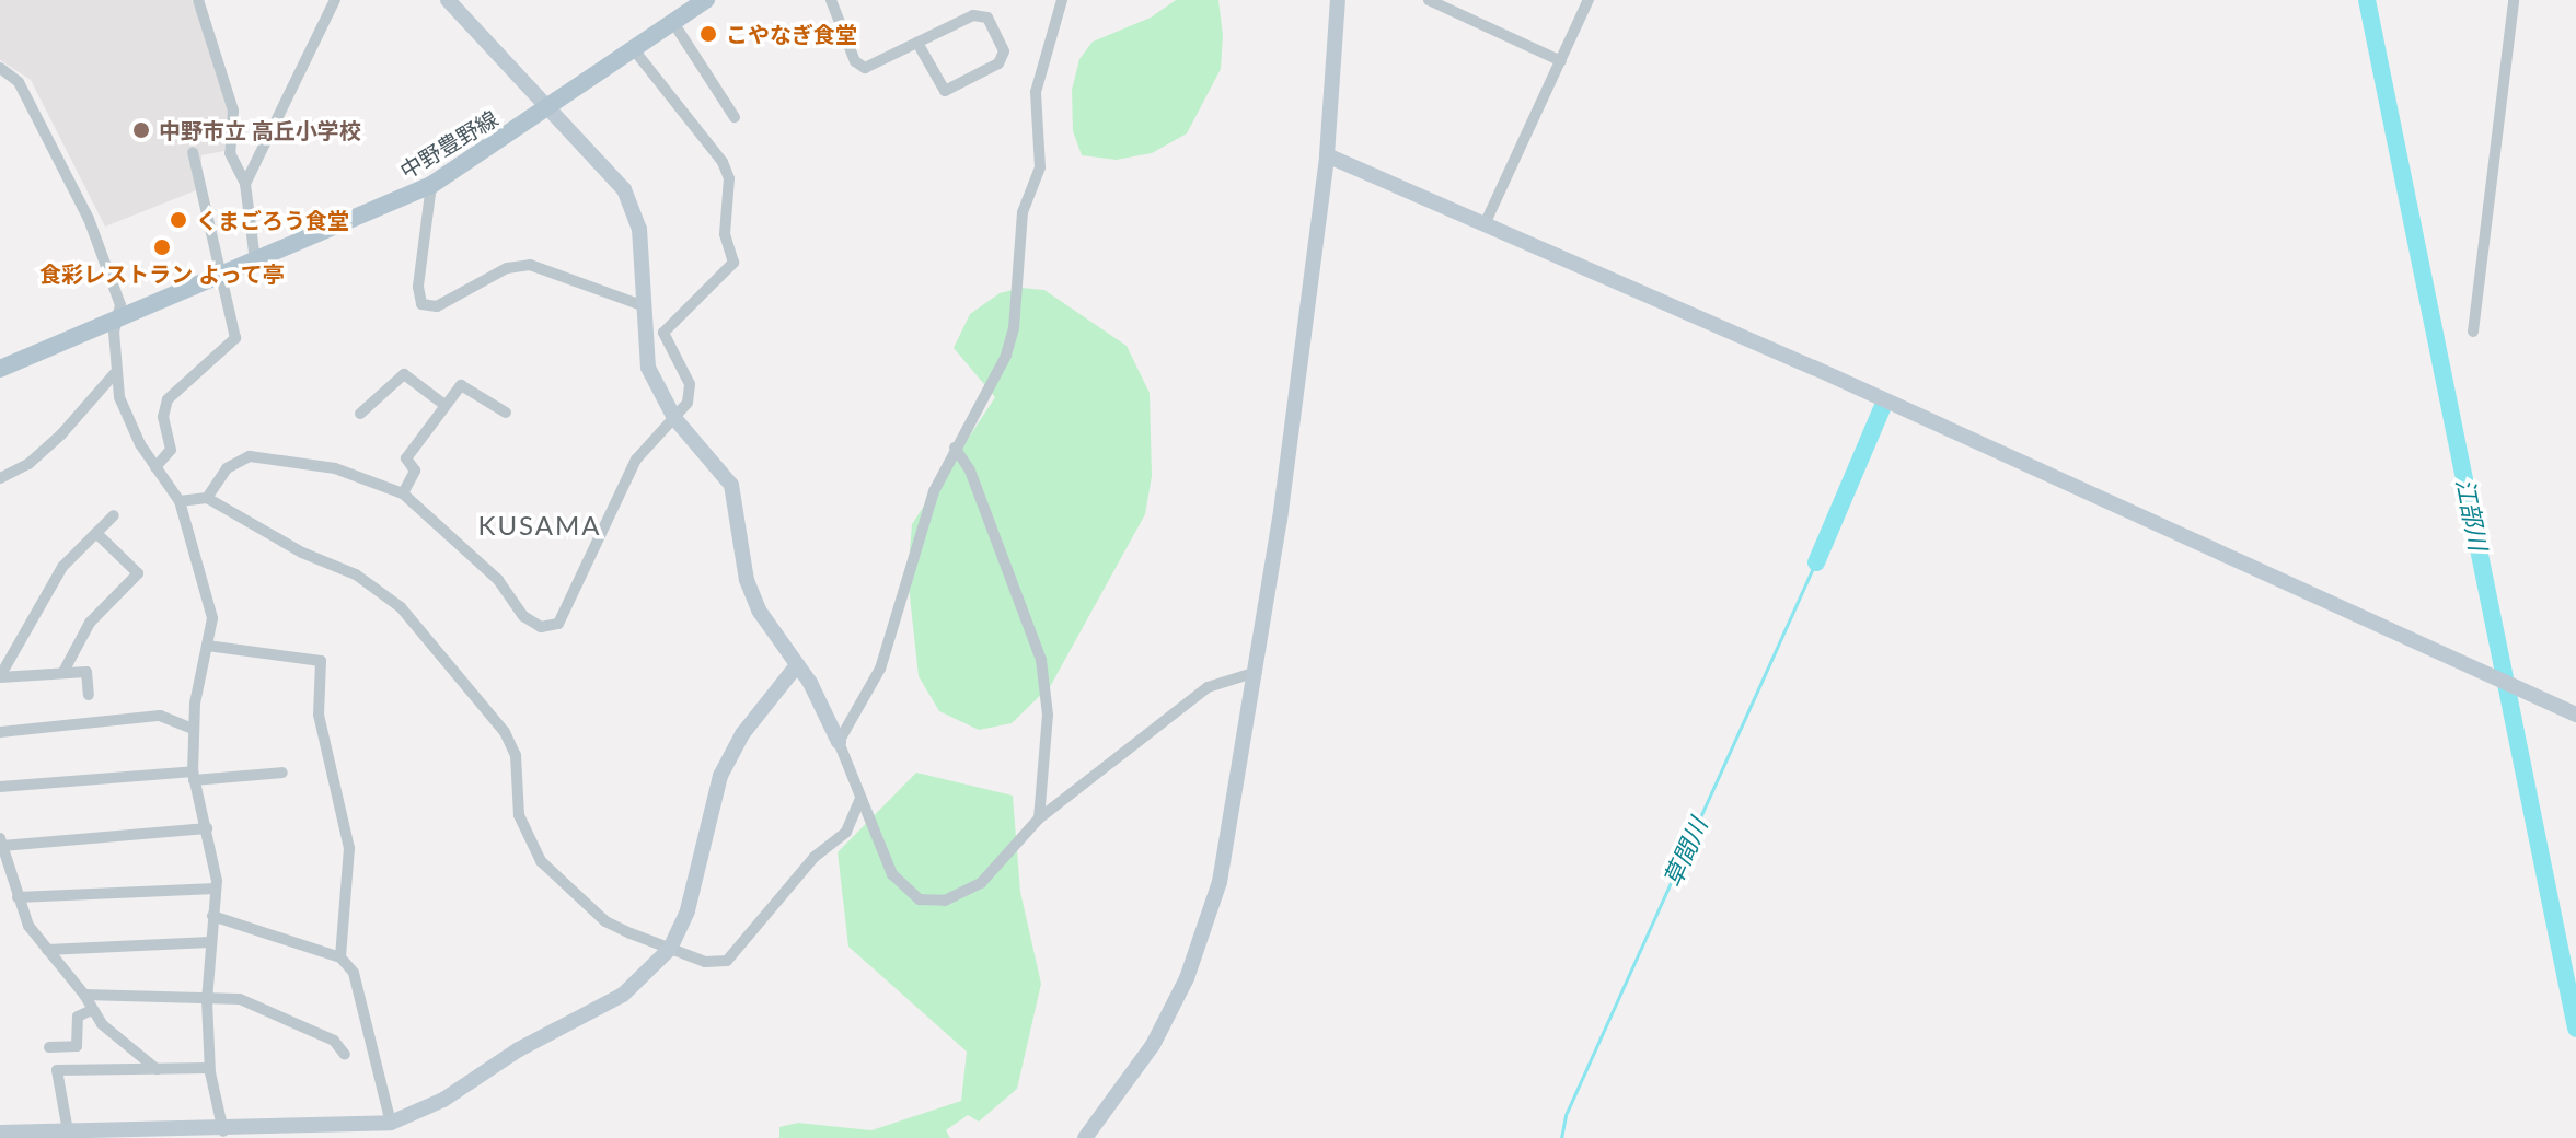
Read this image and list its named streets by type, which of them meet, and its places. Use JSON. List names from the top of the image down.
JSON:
{
  "streets": {
    "main road": ["中野豊野線"]
  },
  "districts": ["KUSAMA"],
  "water": ["江部川", "草間川"],
  "places": [
    "こやなぎ食堂",
    "中野市立 高丘小学校",
    "くまごろう食堂",
    "食彩レストラン よって亭"
  ]
}
